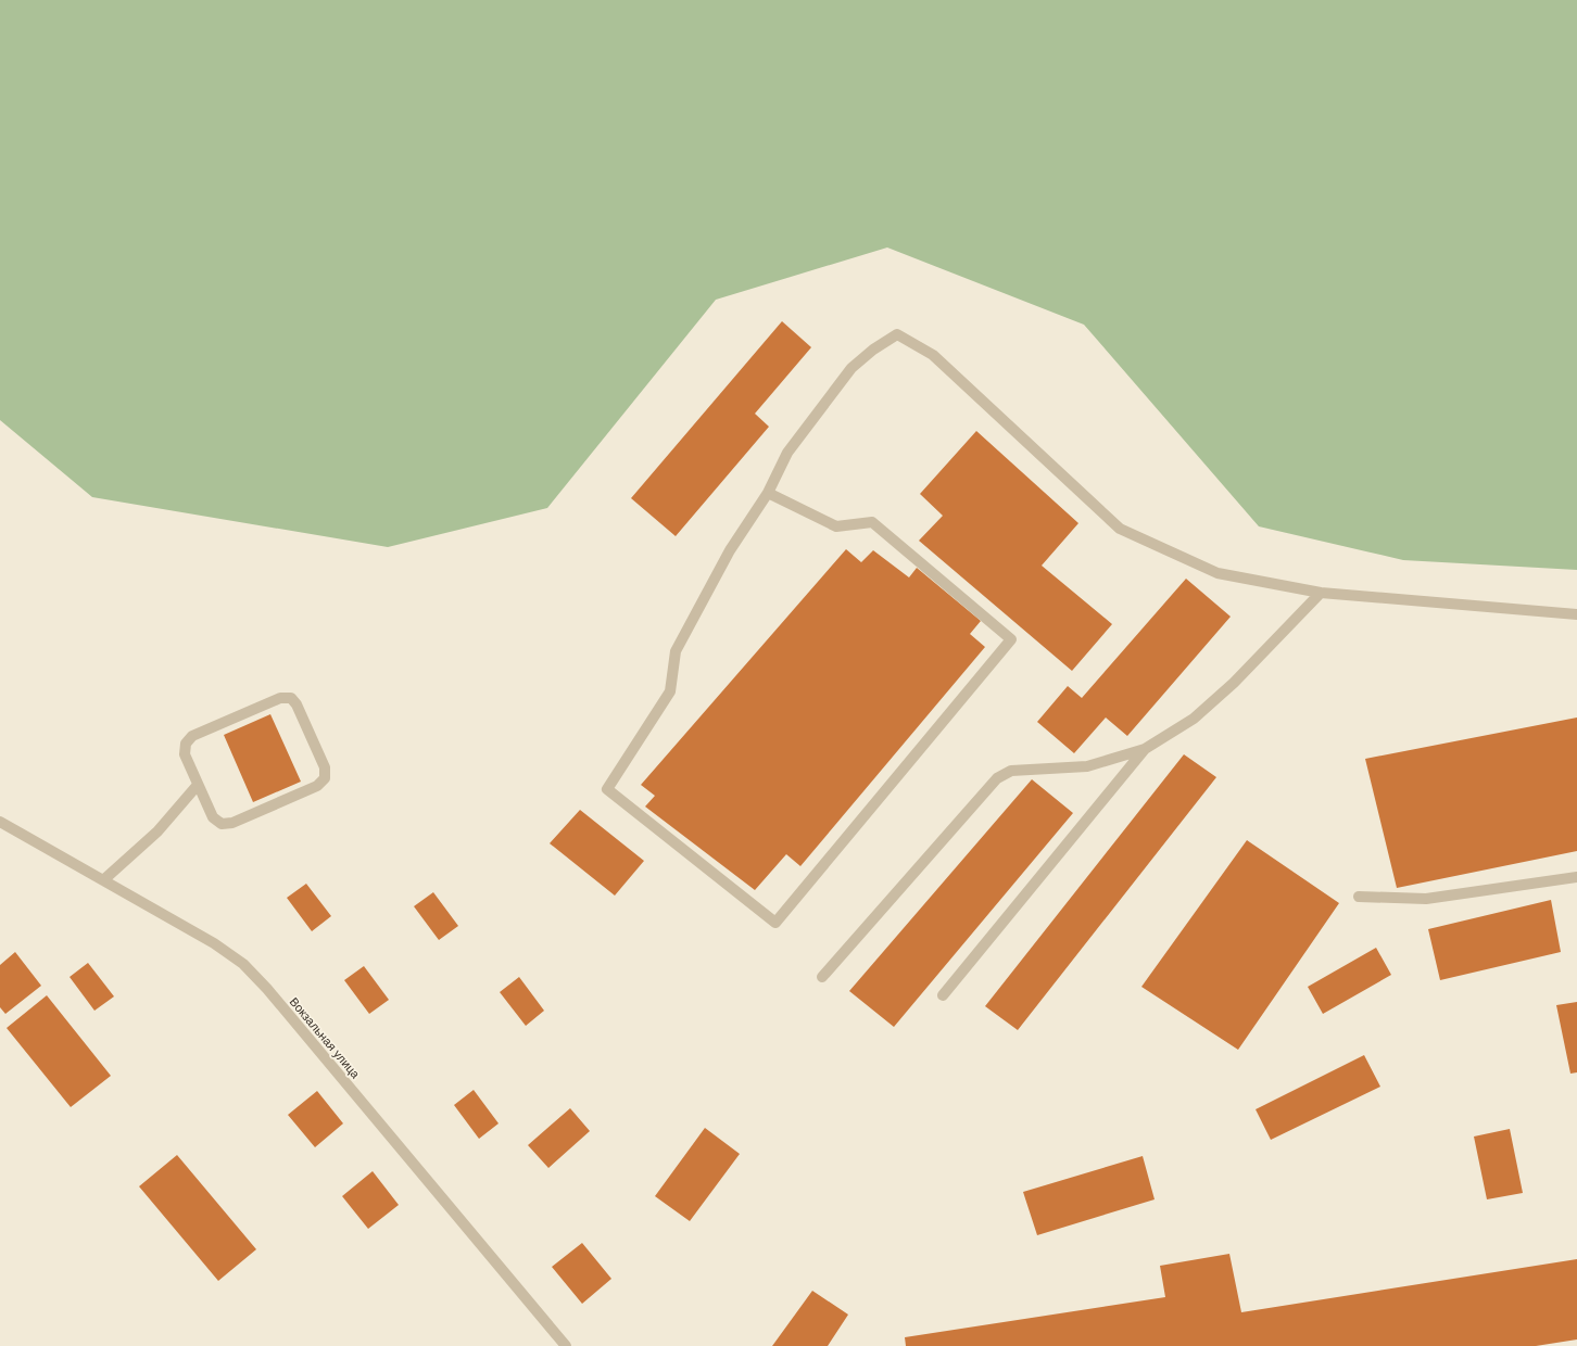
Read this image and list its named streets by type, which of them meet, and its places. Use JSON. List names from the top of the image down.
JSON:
{
  "streets": {
    "street": ["Вокзальная улица"]
  }
}
